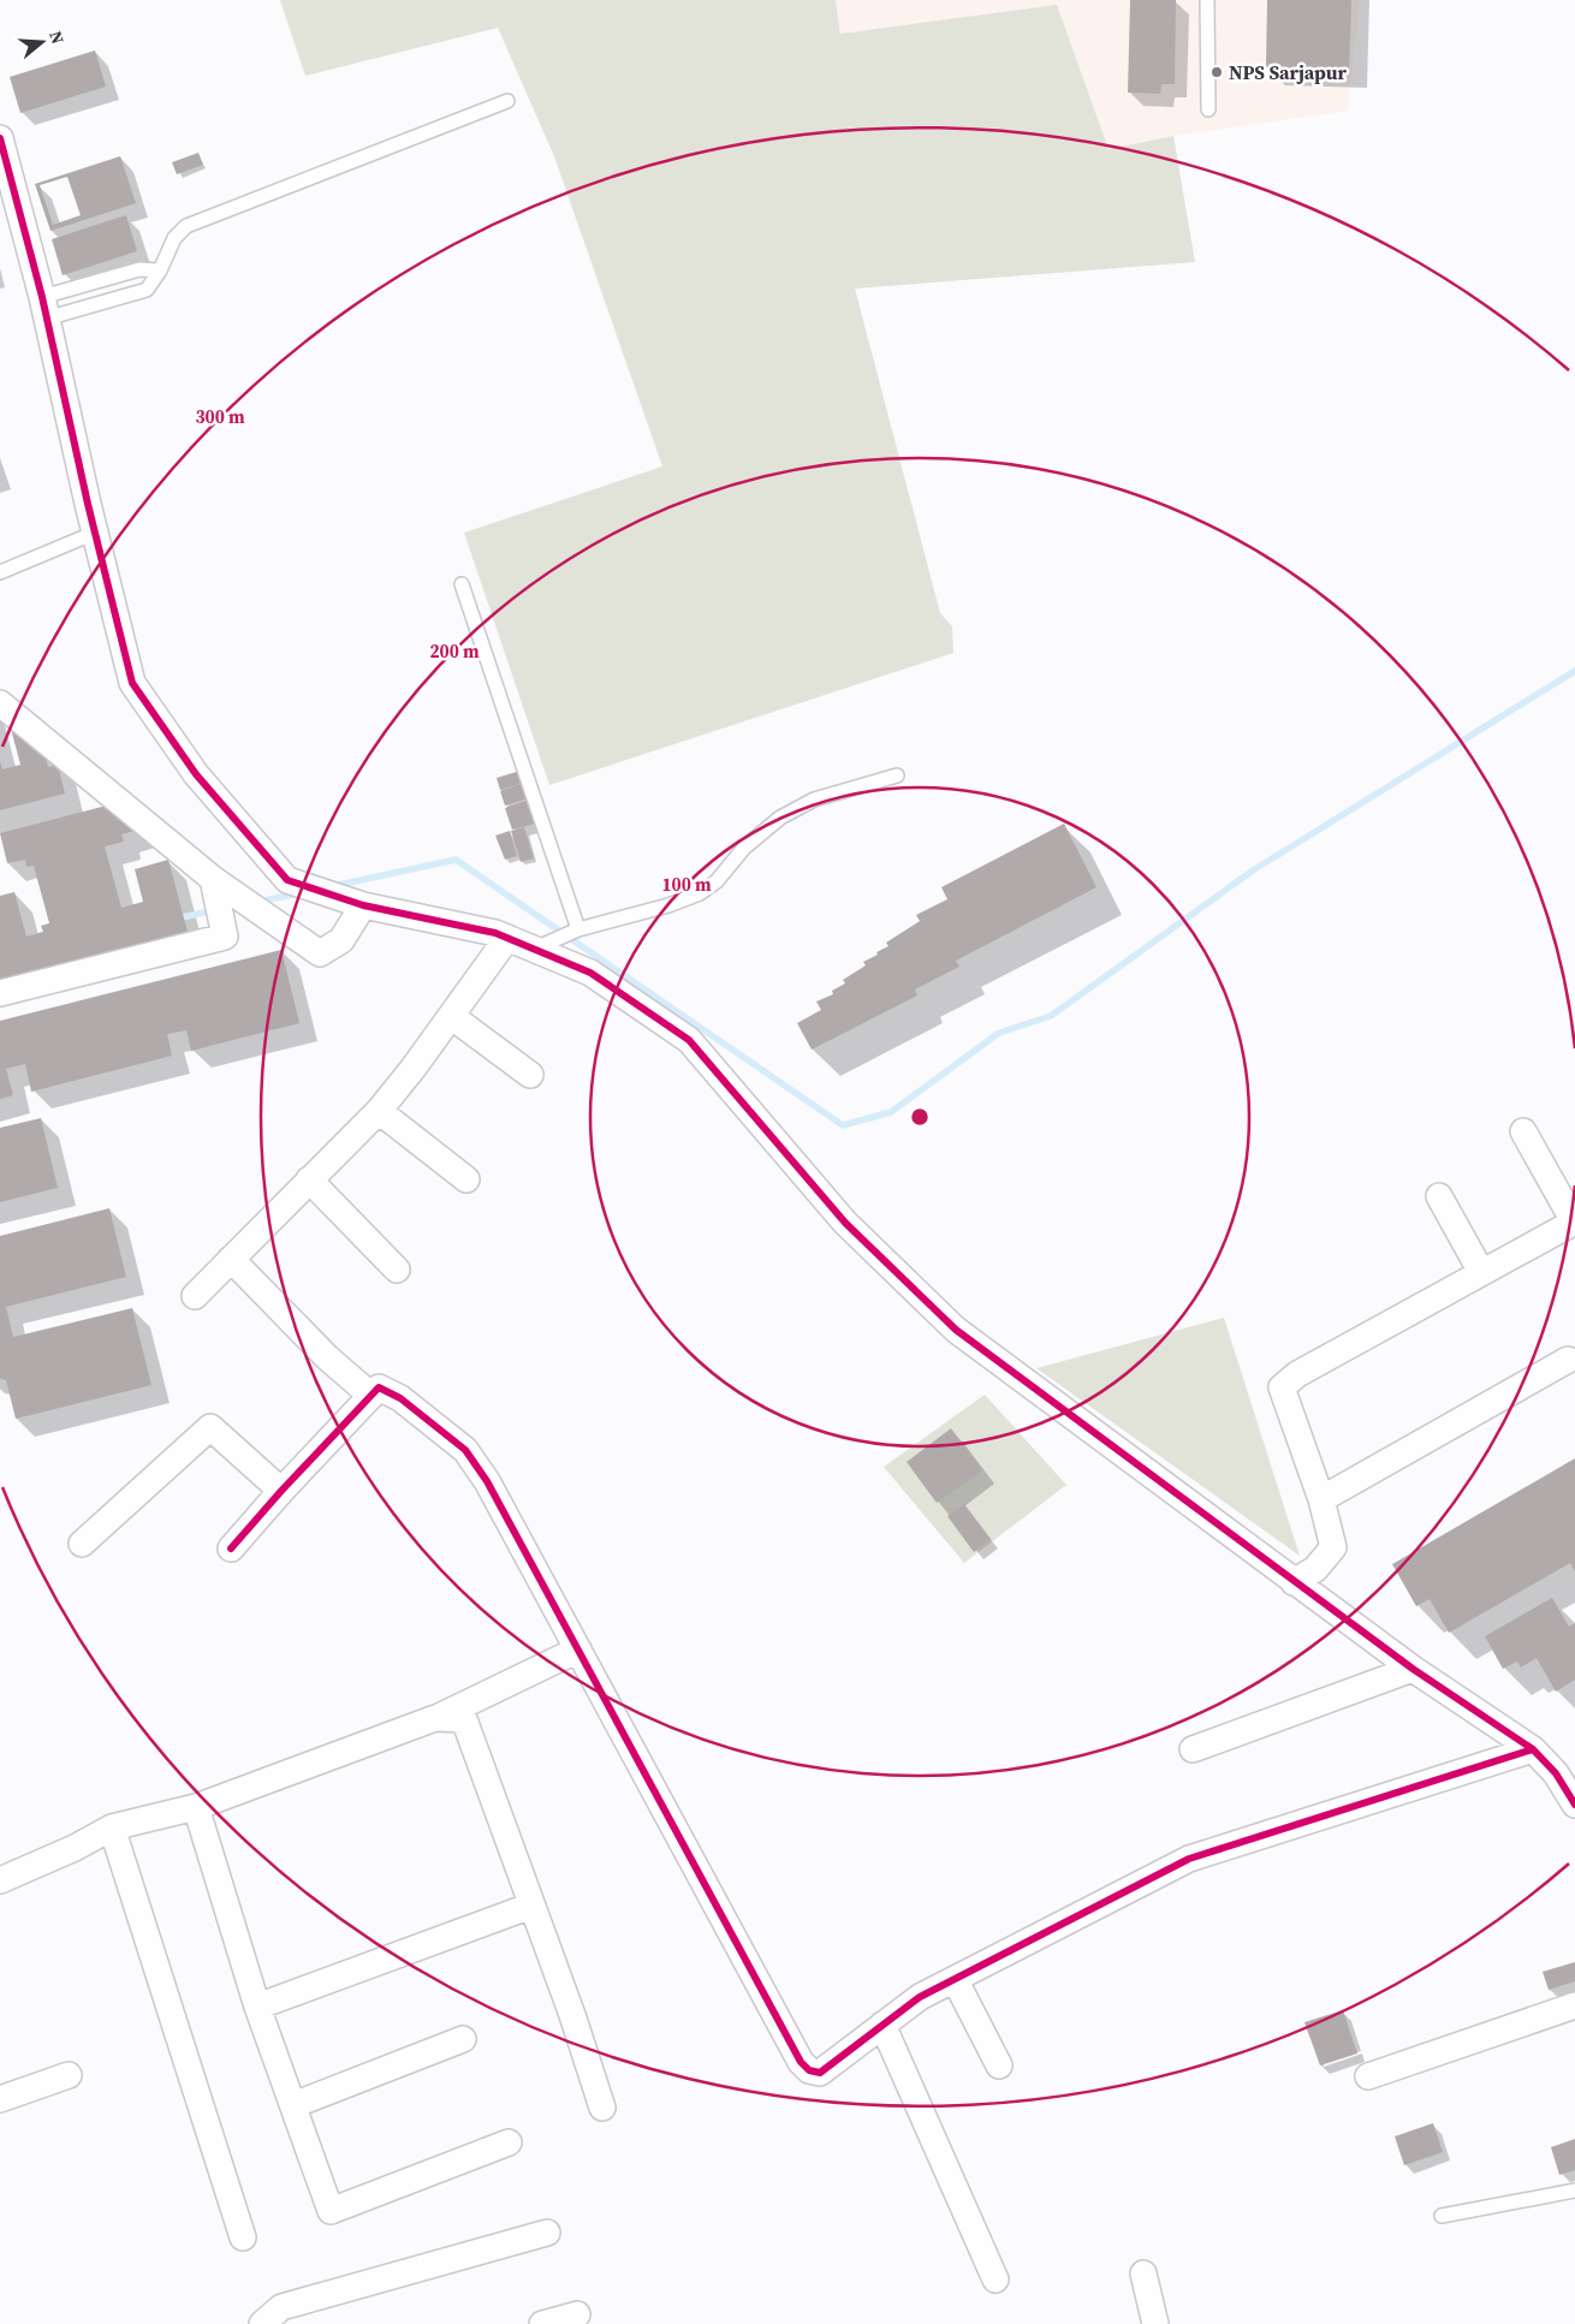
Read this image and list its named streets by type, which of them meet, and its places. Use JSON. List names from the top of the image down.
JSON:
{
  "places": ["NPS Sarjapur"],
  "north": "right",
  "rings": ["300 m", "200 m", "100 m"]
}
